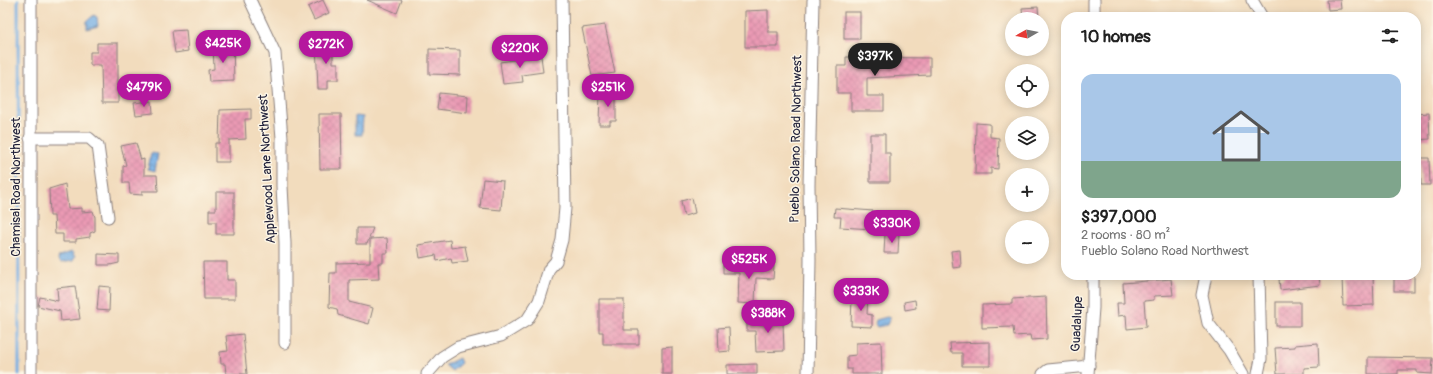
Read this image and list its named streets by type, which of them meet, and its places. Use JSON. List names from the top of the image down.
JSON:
{
  "streets": {
    "street": [
      "Pueblo Solano Road Northwest",
      "Applewood Lane Northwest",
      "Chamisal Road Northwest",
      "Guadalupe"
    ]
  },
  "north": "left",
  "page": {
    "map_buttons": ["+", "−"],
    "heading": "10 homes",
    "price": [
      "$425K",
      "$272K",
      "$220K",
      "$397K",
      "$479K",
      "$251K",
      "$330K",
      "$525K",
      "$333K",
      "$388K"
    ],
    "list": [
      {
        "name": "$397,000",
        "note": "2 rooms · 80 m² · Pueblo Solano Road Northwest"
      }
    ]
  }
}
